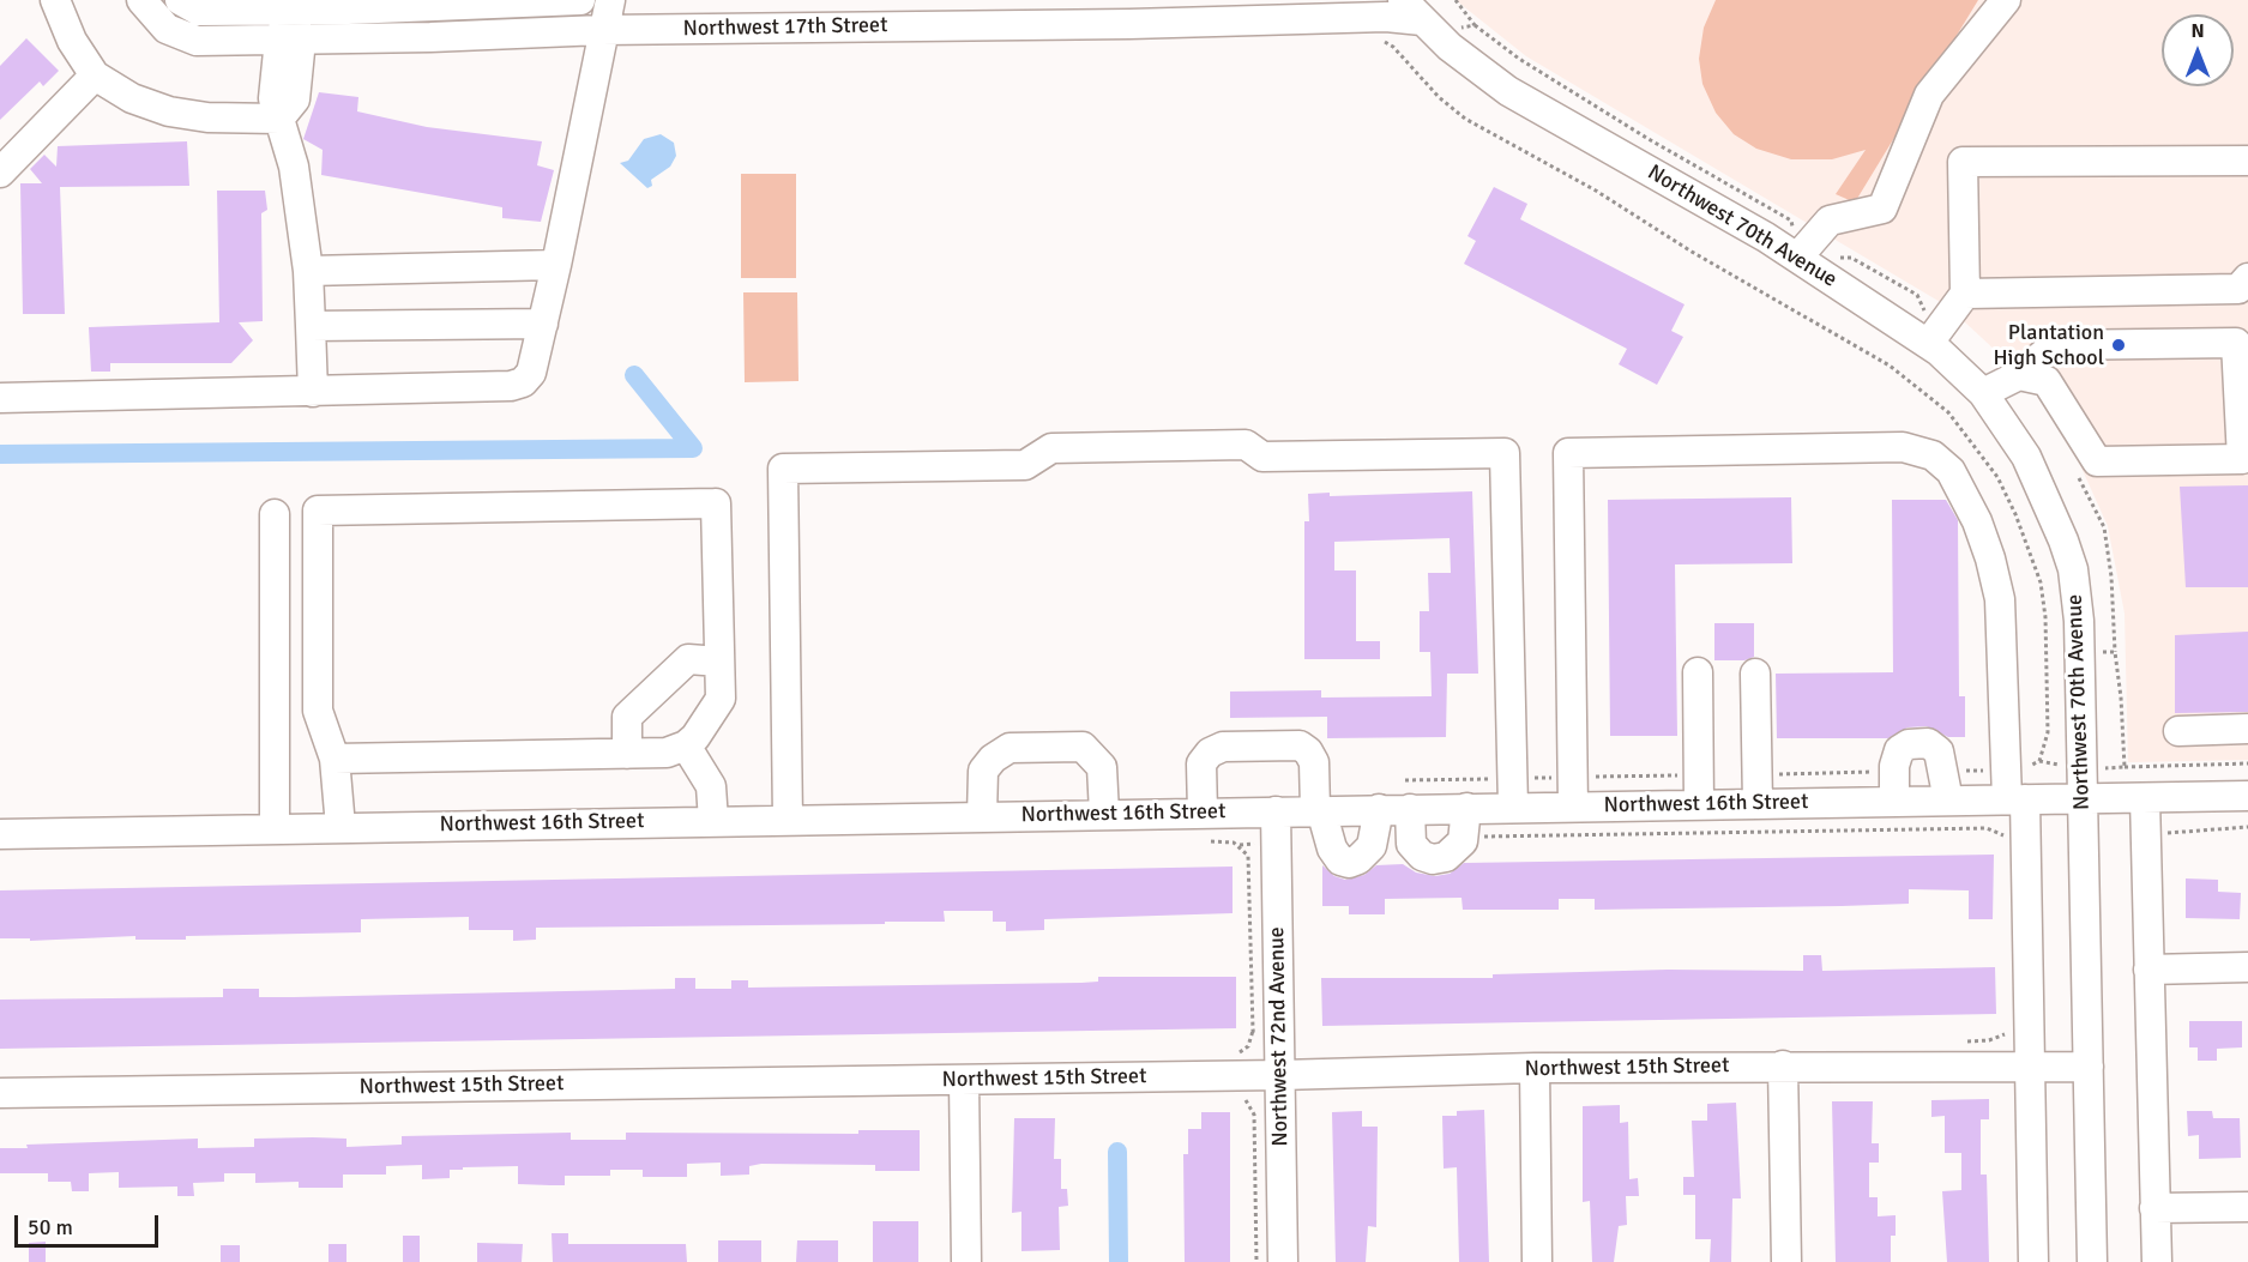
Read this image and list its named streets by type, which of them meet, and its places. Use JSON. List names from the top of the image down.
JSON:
{
  "streets": {
    "street": [
      "Northwest 17th Street",
      "Northwest 70th Avenue",
      "Northwest 16th Street",
      "Northwest 72nd Avenue",
      "Northwest 15th Street"
    ]
  },
  "crossings": [
    ["Northwest 17th Street", "Northwest 70th Avenue"],
    ["Northwest 70th Avenue", "Northwest 16th Street"],
    ["Northwest 70th Avenue", "Northwest 15th Street"],
    ["Northwest 16th Street", "Northwest 72nd Avenue"],
    ["Northwest 72nd Avenue", "Northwest 15th Street"]
  ],
  "places": ["Plantation High School"],
  "scale_bar": "50 m",
  "north": "top"
}
